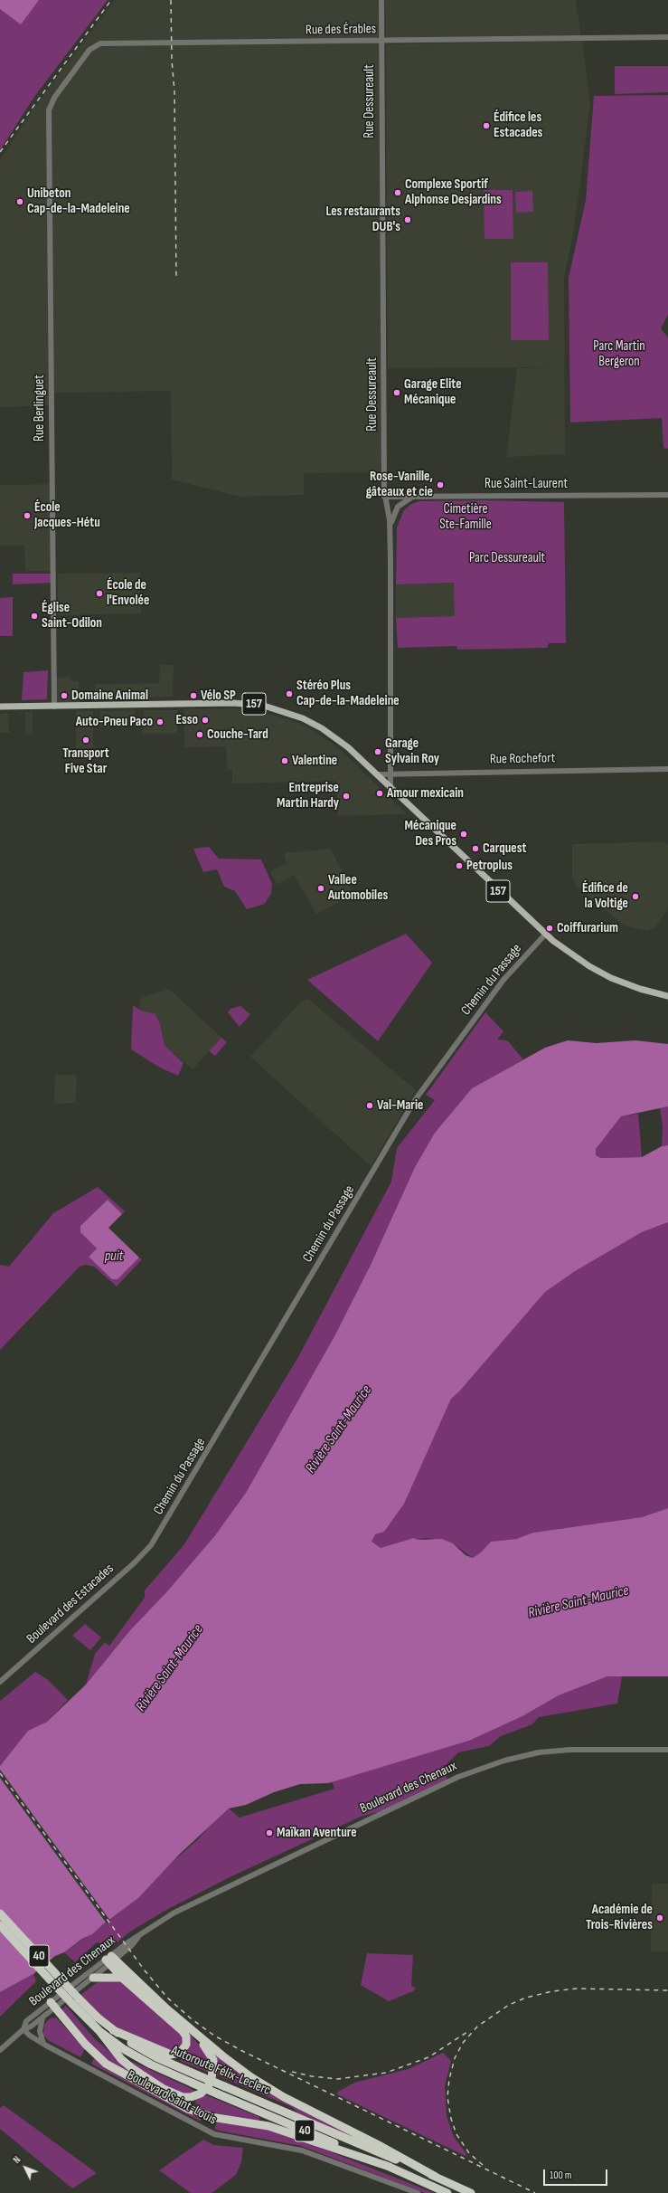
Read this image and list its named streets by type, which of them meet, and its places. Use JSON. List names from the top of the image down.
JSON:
{
  "streets": {
    "highway": ["40", "Autoroute Félix-Leclerc"],
    "main road": ["157"],
    "street": [
      "Rue des Érables",
      "Rue Dessureault",
      "Rue Berlinguet",
      "Rue Saint-Laurent",
      "Rue Rochefort",
      "Chemin du Passage",
      "Boulevard des Estacades",
      "Boulevard des Chenaux",
      "Boulevard Saint-Louis"
    ]
  },
  "crossings": [
    ["Rue des Érables", "Rue Dessureault"],
    ["Rue des Érables", "Rue Berlinguet"],
    ["Rue Dessureault", "Rue Saint-Laurent"],
    ["Rue Dessureault", "157"],
    ["Rue Dessureault", "Rue Rochefort"],
    ["Rue Berlinguet", "157"],
    ["157", "Rue Rochefort"],
    ["157", "Chemin du Passage"],
    ["Chemin du Passage", "Boulevard des Estacades"],
    ["Boulevard des Chenaux", "Boulevard Saint-Louis"]
  ],
  "water": ["puit", "Rivière Saint-Maurice"],
  "parks": ["Parc Martin Bergeron", "Cimetière Ste-Famille", "Parc Dessureault"],
  "places": [
    "Édifice les Estacades",
    "Complexe Sportif Alphonse Desjardins",
    "Unibeton Cap-de-la-Madeleine",
    "Les restaurants DUB's",
    "Garage Elite Mécanique",
    "Rose-Vanille, gâteaux et cie",
    "École Jacques-Hétu",
    "École de l'Envolée",
    "Église Saint-Odilon",
    "Stéréo Plus Cap-de-la-Madeleine",
    "Domaine Animal",
    "Vélo SP",
    "Esso",
    "Auto-Pneu Paco",
    "Couche-Tard",
    "Transport Five Star",
    "Garage Sylvain Roy",
    "Valentine",
    "Amour mexicain",
    "Entreprise Martin Hardy",
    "Mécanique Des Pros",
    "Carquest",
    "Petroplus",
    "Vallee Automobiles",
    "Édifice de la Voltige",
    "Coiffurarium",
    "Val-Marie",
    "Maïkan Aventure",
    "Académie de Trois-Rivières"
  ],
  "scale_bar": "100 m",
  "north": "top left"
}
